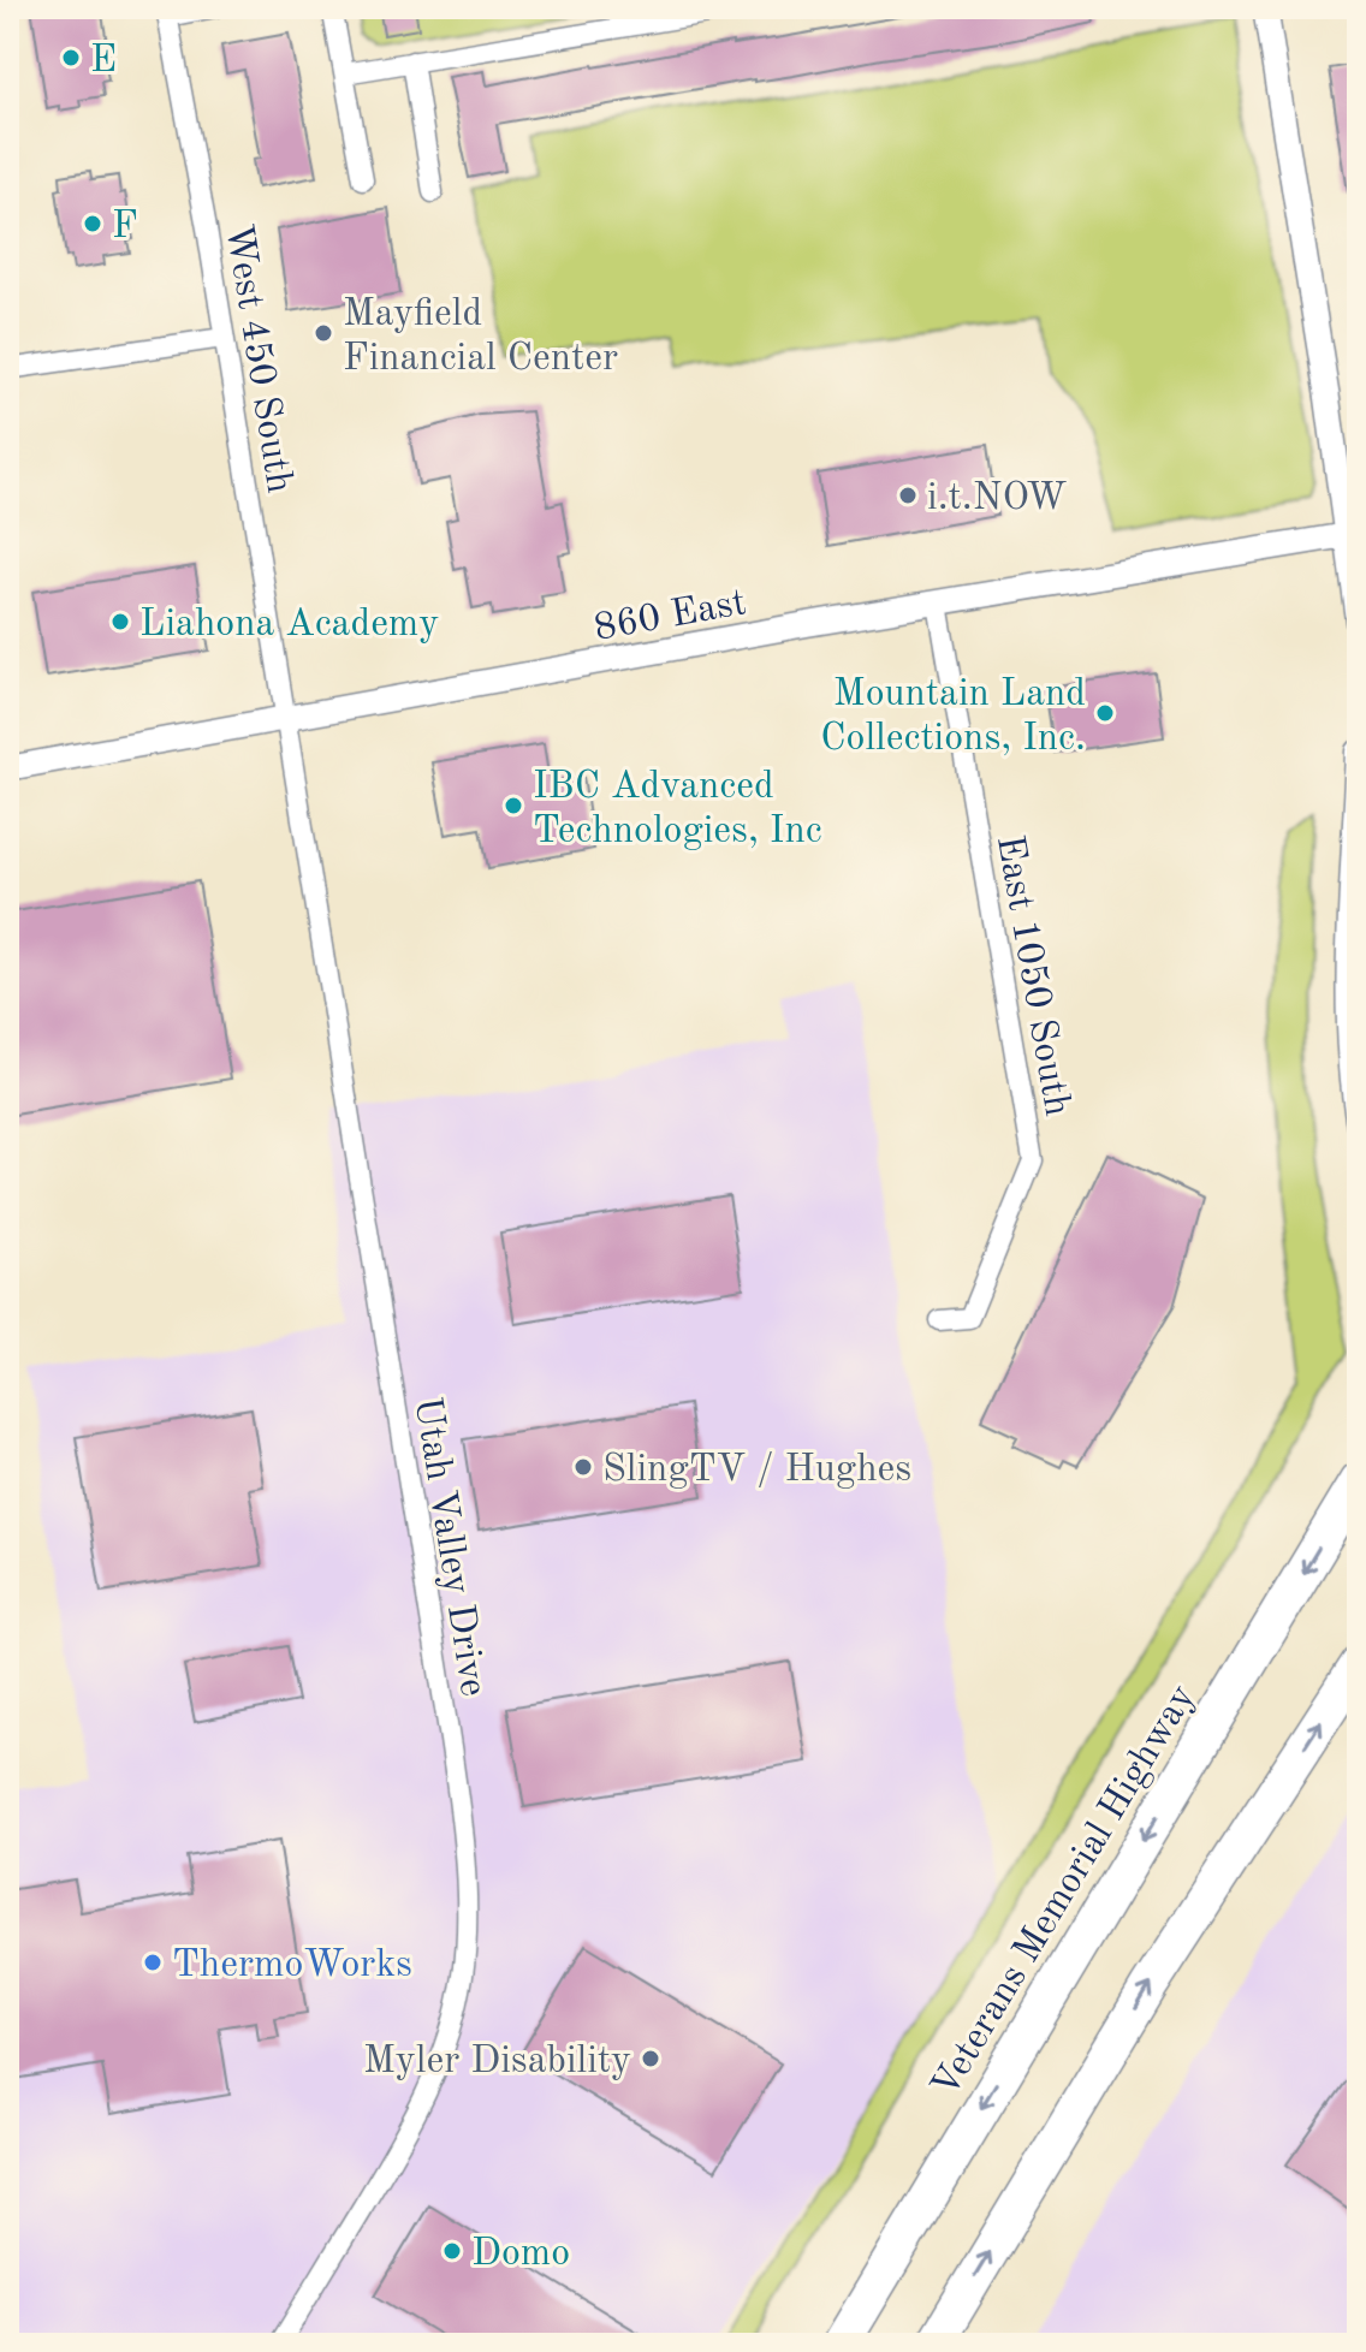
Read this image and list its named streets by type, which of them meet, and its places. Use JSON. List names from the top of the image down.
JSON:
{
  "streets": {
    "highway": ["Veterans Memorial Highway"],
    "street": [
      "West 450 South",
      "860 East",
      "East 1050 South",
      "Utah Valley Drive"
    ]
  },
  "crossings": [
    ["West 450 South", "860 East"],
    ["West 450 South", "Utah Valley Drive"],
    ["860 East", "East 1050 South"],
    ["860 East", "Utah Valley Drive"]
  ],
  "places": [
    "E",
    "F",
    "Mayfield Financial Center",
    "i.t.NOW",
    "Liahona Academy",
    "Mountain Land Collections, Inc.",
    "IBC Advanced Technologies, Inc",
    "SlingTV / Hughes",
    "ThermoWorks",
    "Myler Disability",
    "Domo"
  ]
}
